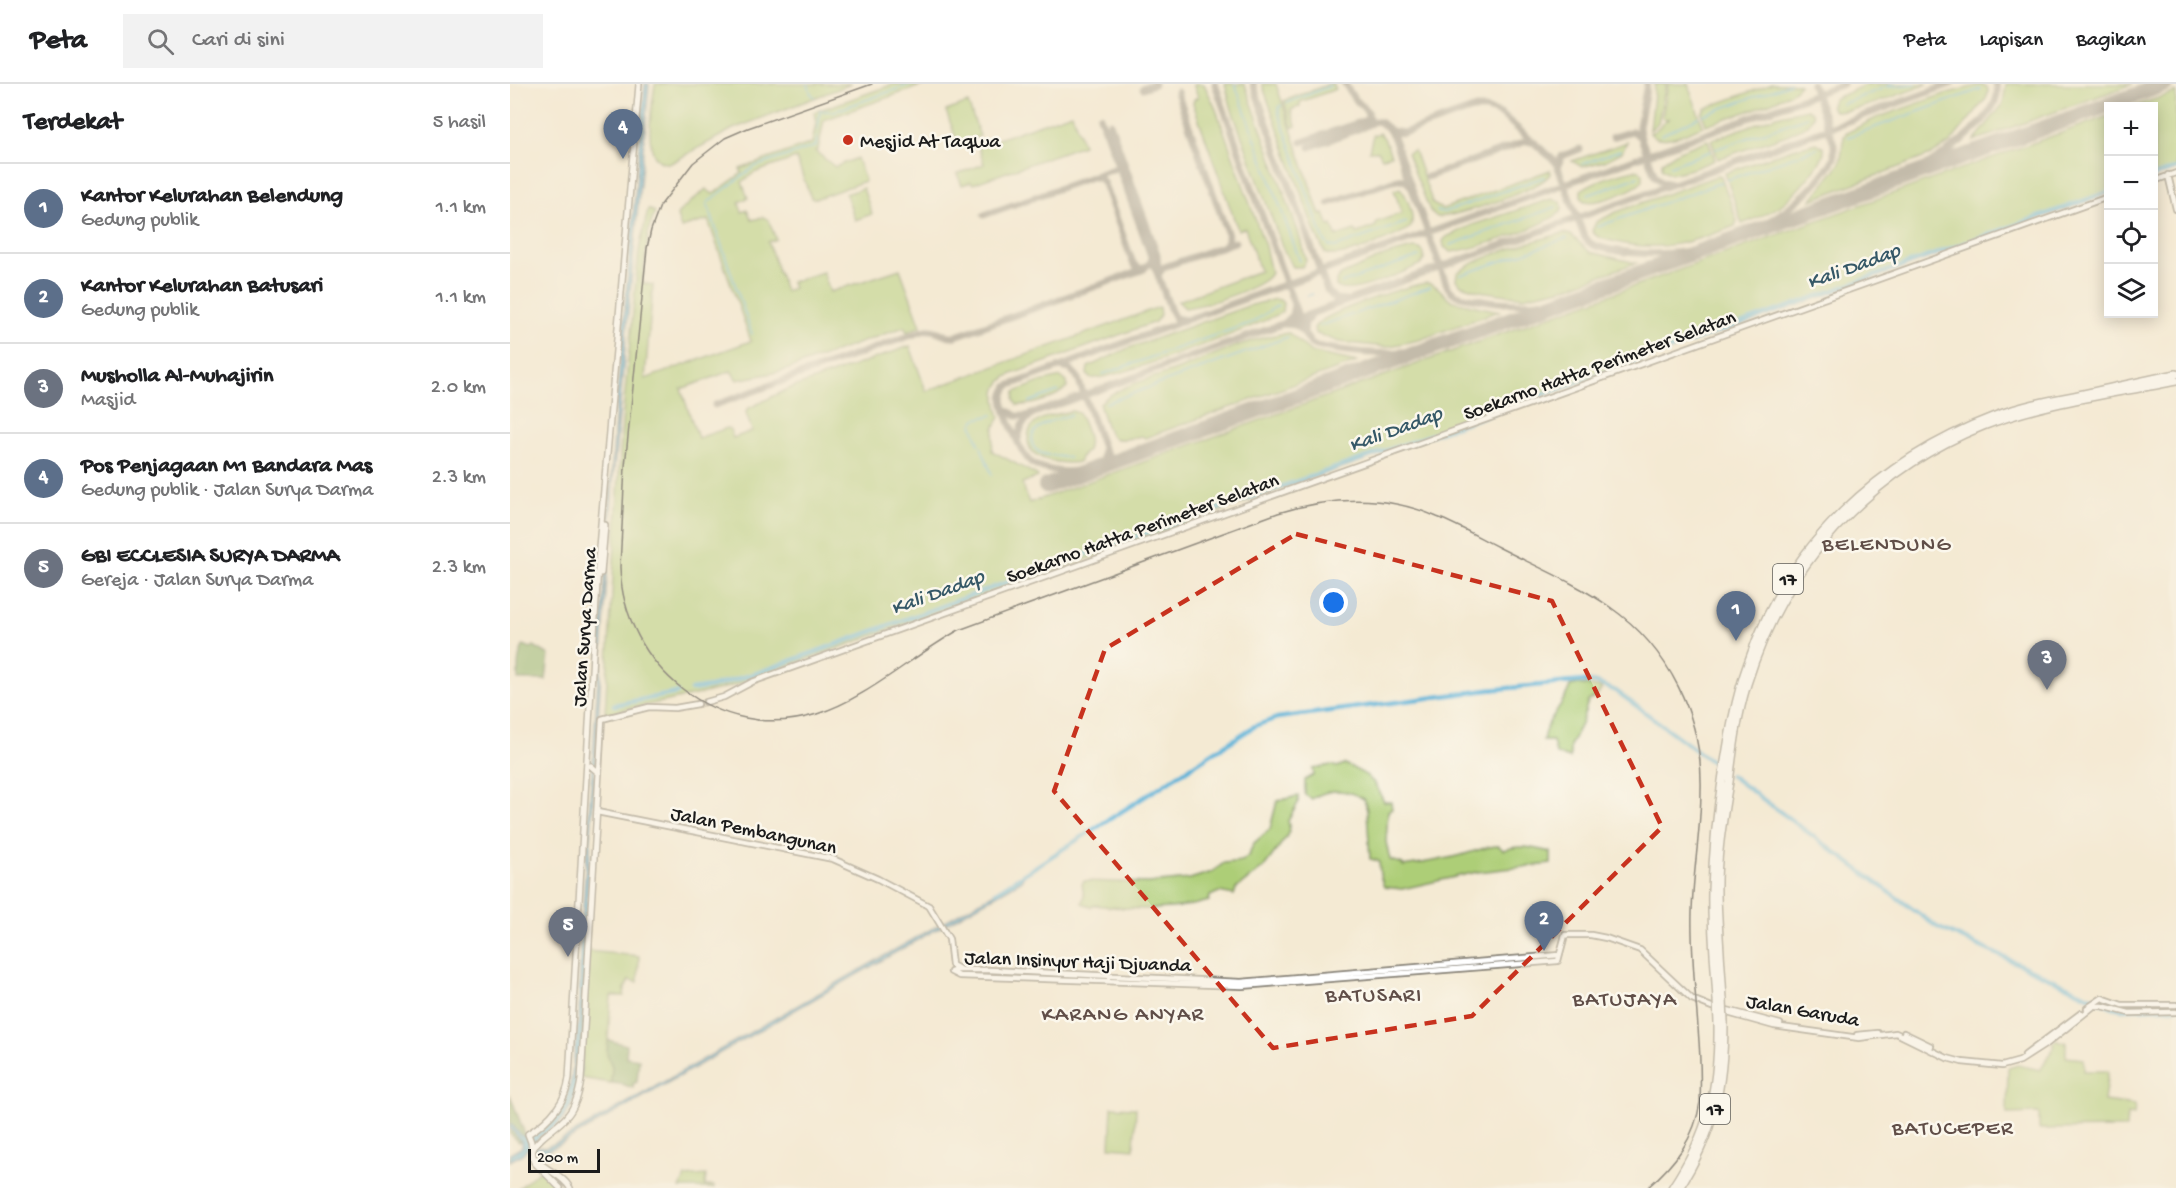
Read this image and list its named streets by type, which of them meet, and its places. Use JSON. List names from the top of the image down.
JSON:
{
  "streets": {
    "highway": ["17"],
    "main road": [
      "Soekarno Hatta Perimeter Selatan",
      "Jalan Surya Darma",
      "Jalan Pembangunan",
      "Jalan Insinyur Haji Djuanda",
      "Jalan Garuda"
    ]
  },
  "crossings": [
    ["Soekarno Hatta Perimeter Selatan", "Jalan Surya Darma"],
    ["Jalan Surya Darma", "Jalan Pembangunan"],
    ["Jalan Pembangunan", "Jalan Insinyur Haji Djuanda"],
    ["Jalan Insinyur Haji Djuanda", "Jalan Garuda"]
  ],
  "districts": [
    "BELENDUNG",
    "BATUSARI",
    "BATUJAYA",
    "KARANG ANYAR",
    "BATUCEPER"
  ],
  "water": ["Kali Dadap"],
  "places": ["Mesjid At Taqwa"],
  "scale_bar": "200 m",
  "page": {
    "header": "Peta",
    "search": "Cari di sini",
    "nav": ["Peta", "Lapisan", "Bagikan"],
    "heading": ["Terdekat", "5 hasil"],
    "map_buttons": ["+", "−"],
    "pins": [
      "4",
      "1",
      "3",
      "2",
      "5"
    ],
    "list": [
      {
        "mark": "1",
        "name": "Kantor Kelurahan Belendung",
        "note": "Gedung publik",
        "value": "1.1 km"
      },
      {
        "mark": "2",
        "name": "Kantor Kelurahan Batusari",
        "note": "Gedung publik",
        "value": "1.1 km"
      },
      {
        "mark": "3",
        "name": "Musholla Al-Muhajirin",
        "note": "Masjid",
        "value": "2.0 km"
      },
      {
        "mark": "4",
        "name": "Pos Penjagaan M1 Bandara Mas",
        "note": "Gedung publik · Jalan Surya Darma",
        "value": "2.3 km"
      },
      {
        "mark": "5",
        "name": "GBI ECCLESIA SURYA DARMA",
        "note": "Gereja · Jalan Surya Darma",
        "value": "2.3 km"
      }
    ],
    "scale": "200 m"
  }
}
